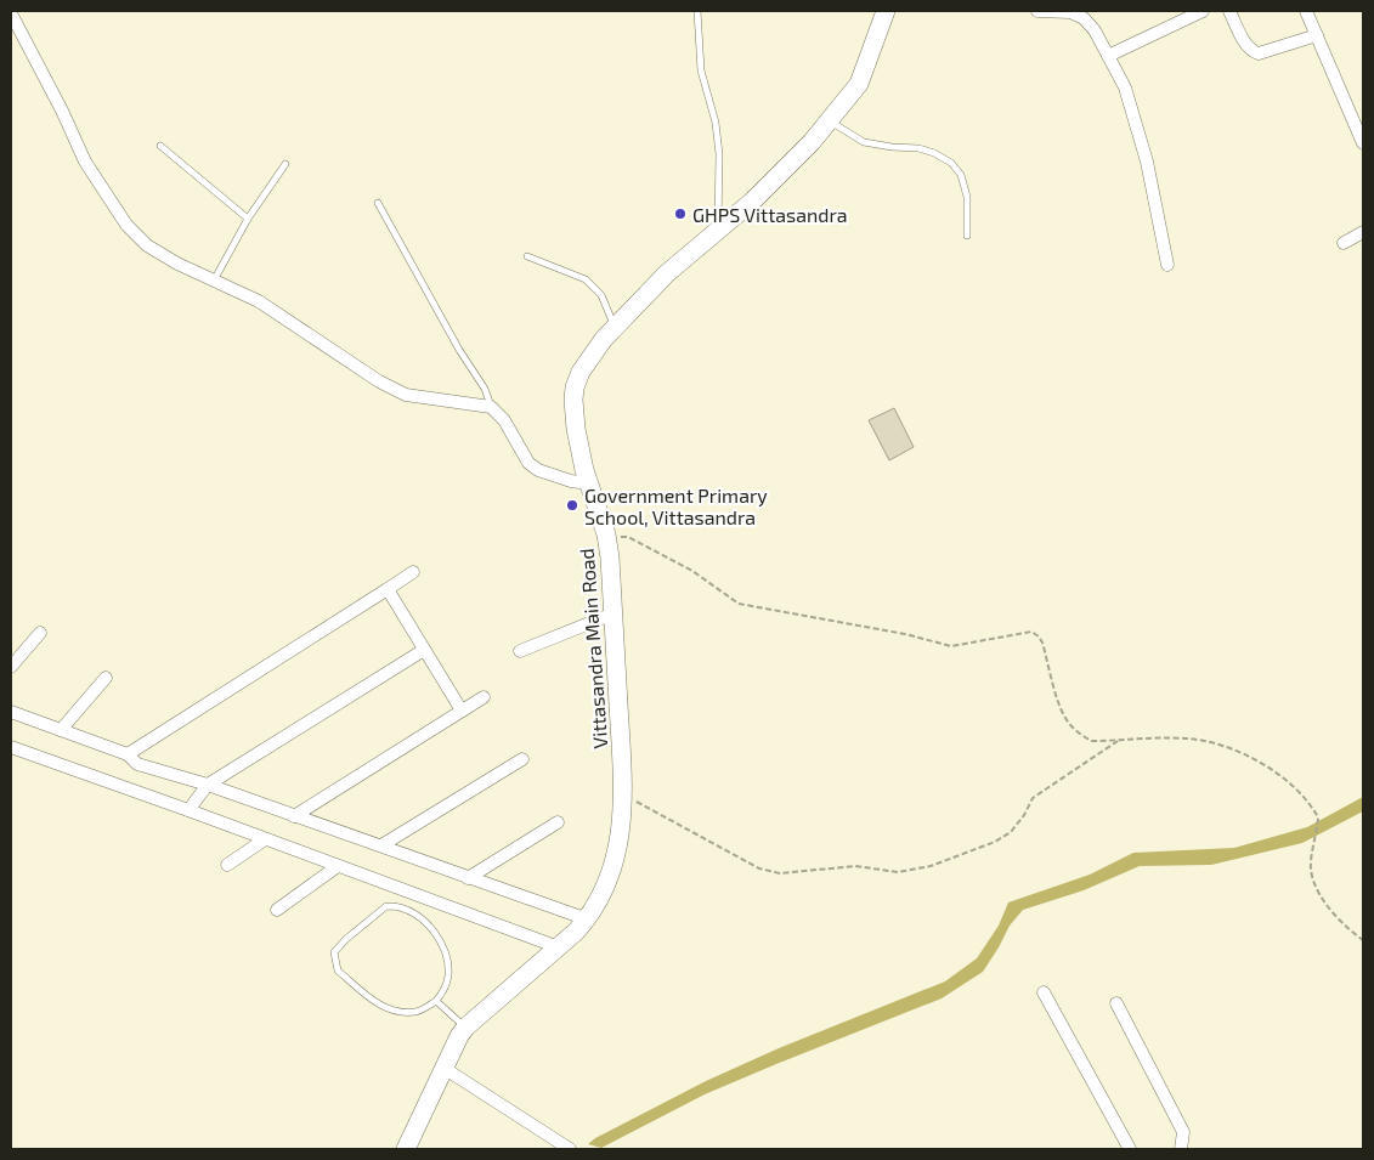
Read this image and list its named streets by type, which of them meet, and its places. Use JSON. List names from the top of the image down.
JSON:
{
  "streets": {
    "street": ["Vittasandra Main Road"]
  },
  "places": ["GHPS Vittasandra", "Government Primary School, Vittasandra"]
}
